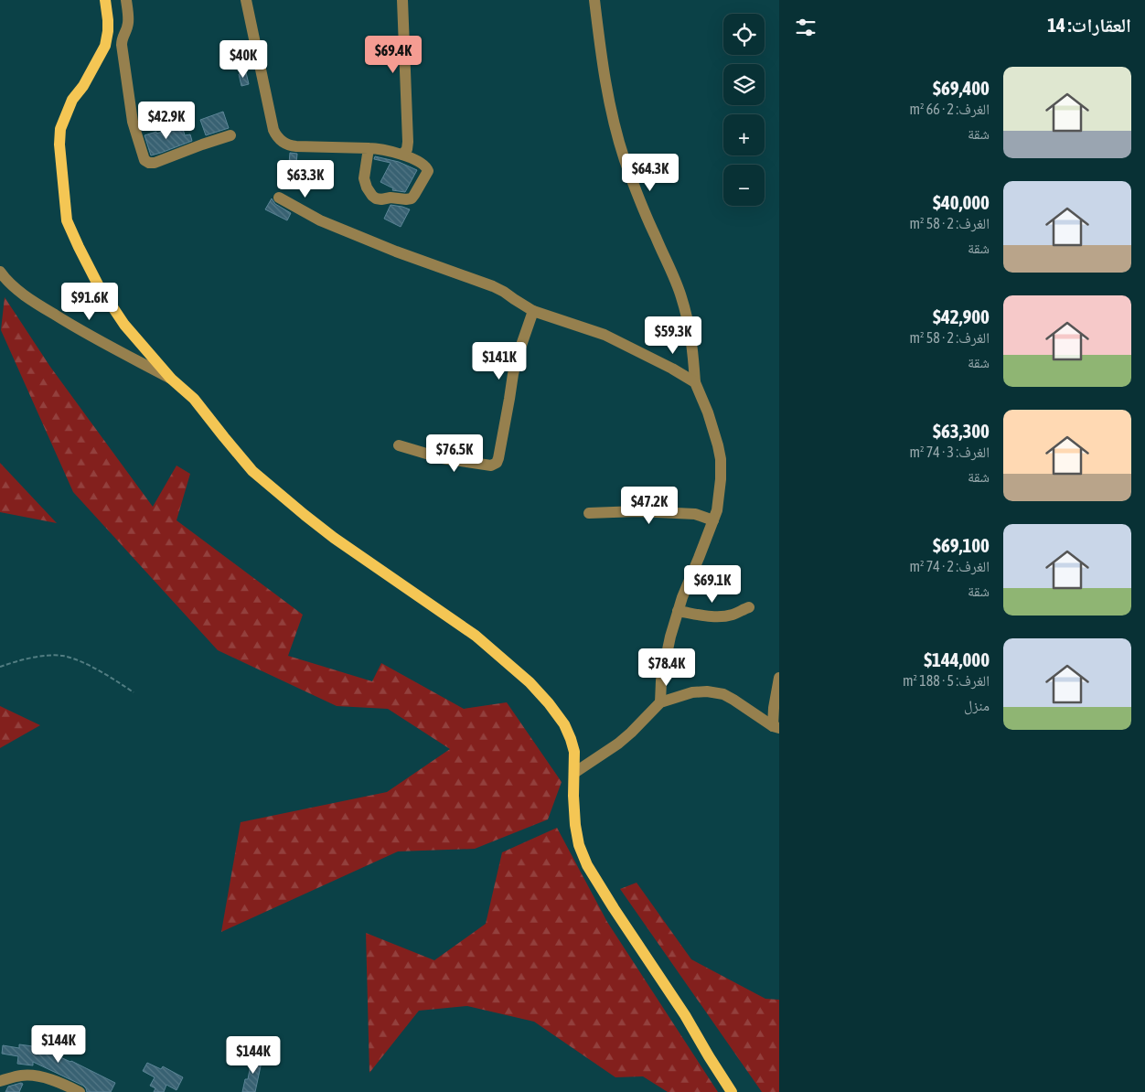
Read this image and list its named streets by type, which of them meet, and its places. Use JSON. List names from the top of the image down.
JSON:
{
  "page": {
    "heading": "العقارات: 14",
    "map_buttons": ["+", "−"],
    "price": [
      "$69.4K",
      "$40K",
      "$42.9K",
      "$64.3K",
      "$63.3K",
      "$91.6K",
      "$59.3K",
      "$141K",
      "$76.5K",
      "$47.2K",
      "$69.1K",
      "$78.4K",
      "$144K",
      "$144K"
    ],
    "list": [
      {
        "name": "$69,400",
        "note": "الغرف: 2 · 66 m² · شقة"
      },
      {
        "name": "$40,000",
        "note": "الغرف: 2 · 58 m² · شقة"
      },
      {
        "name": "$42,900",
        "note": "الغرف: 2 · 58 m² · شقة"
      },
      {
        "name": "$63,300",
        "note": "الغرف: 3 · 74 m² · شقة"
      },
      {
        "name": "$69,100",
        "note": "الغرف: 2 · 74 m² · شقة"
      },
      {
        "name": "$144,000",
        "note": "الغرف: 5 · 188 m² · منزل"
      }
    ]
  }
}
